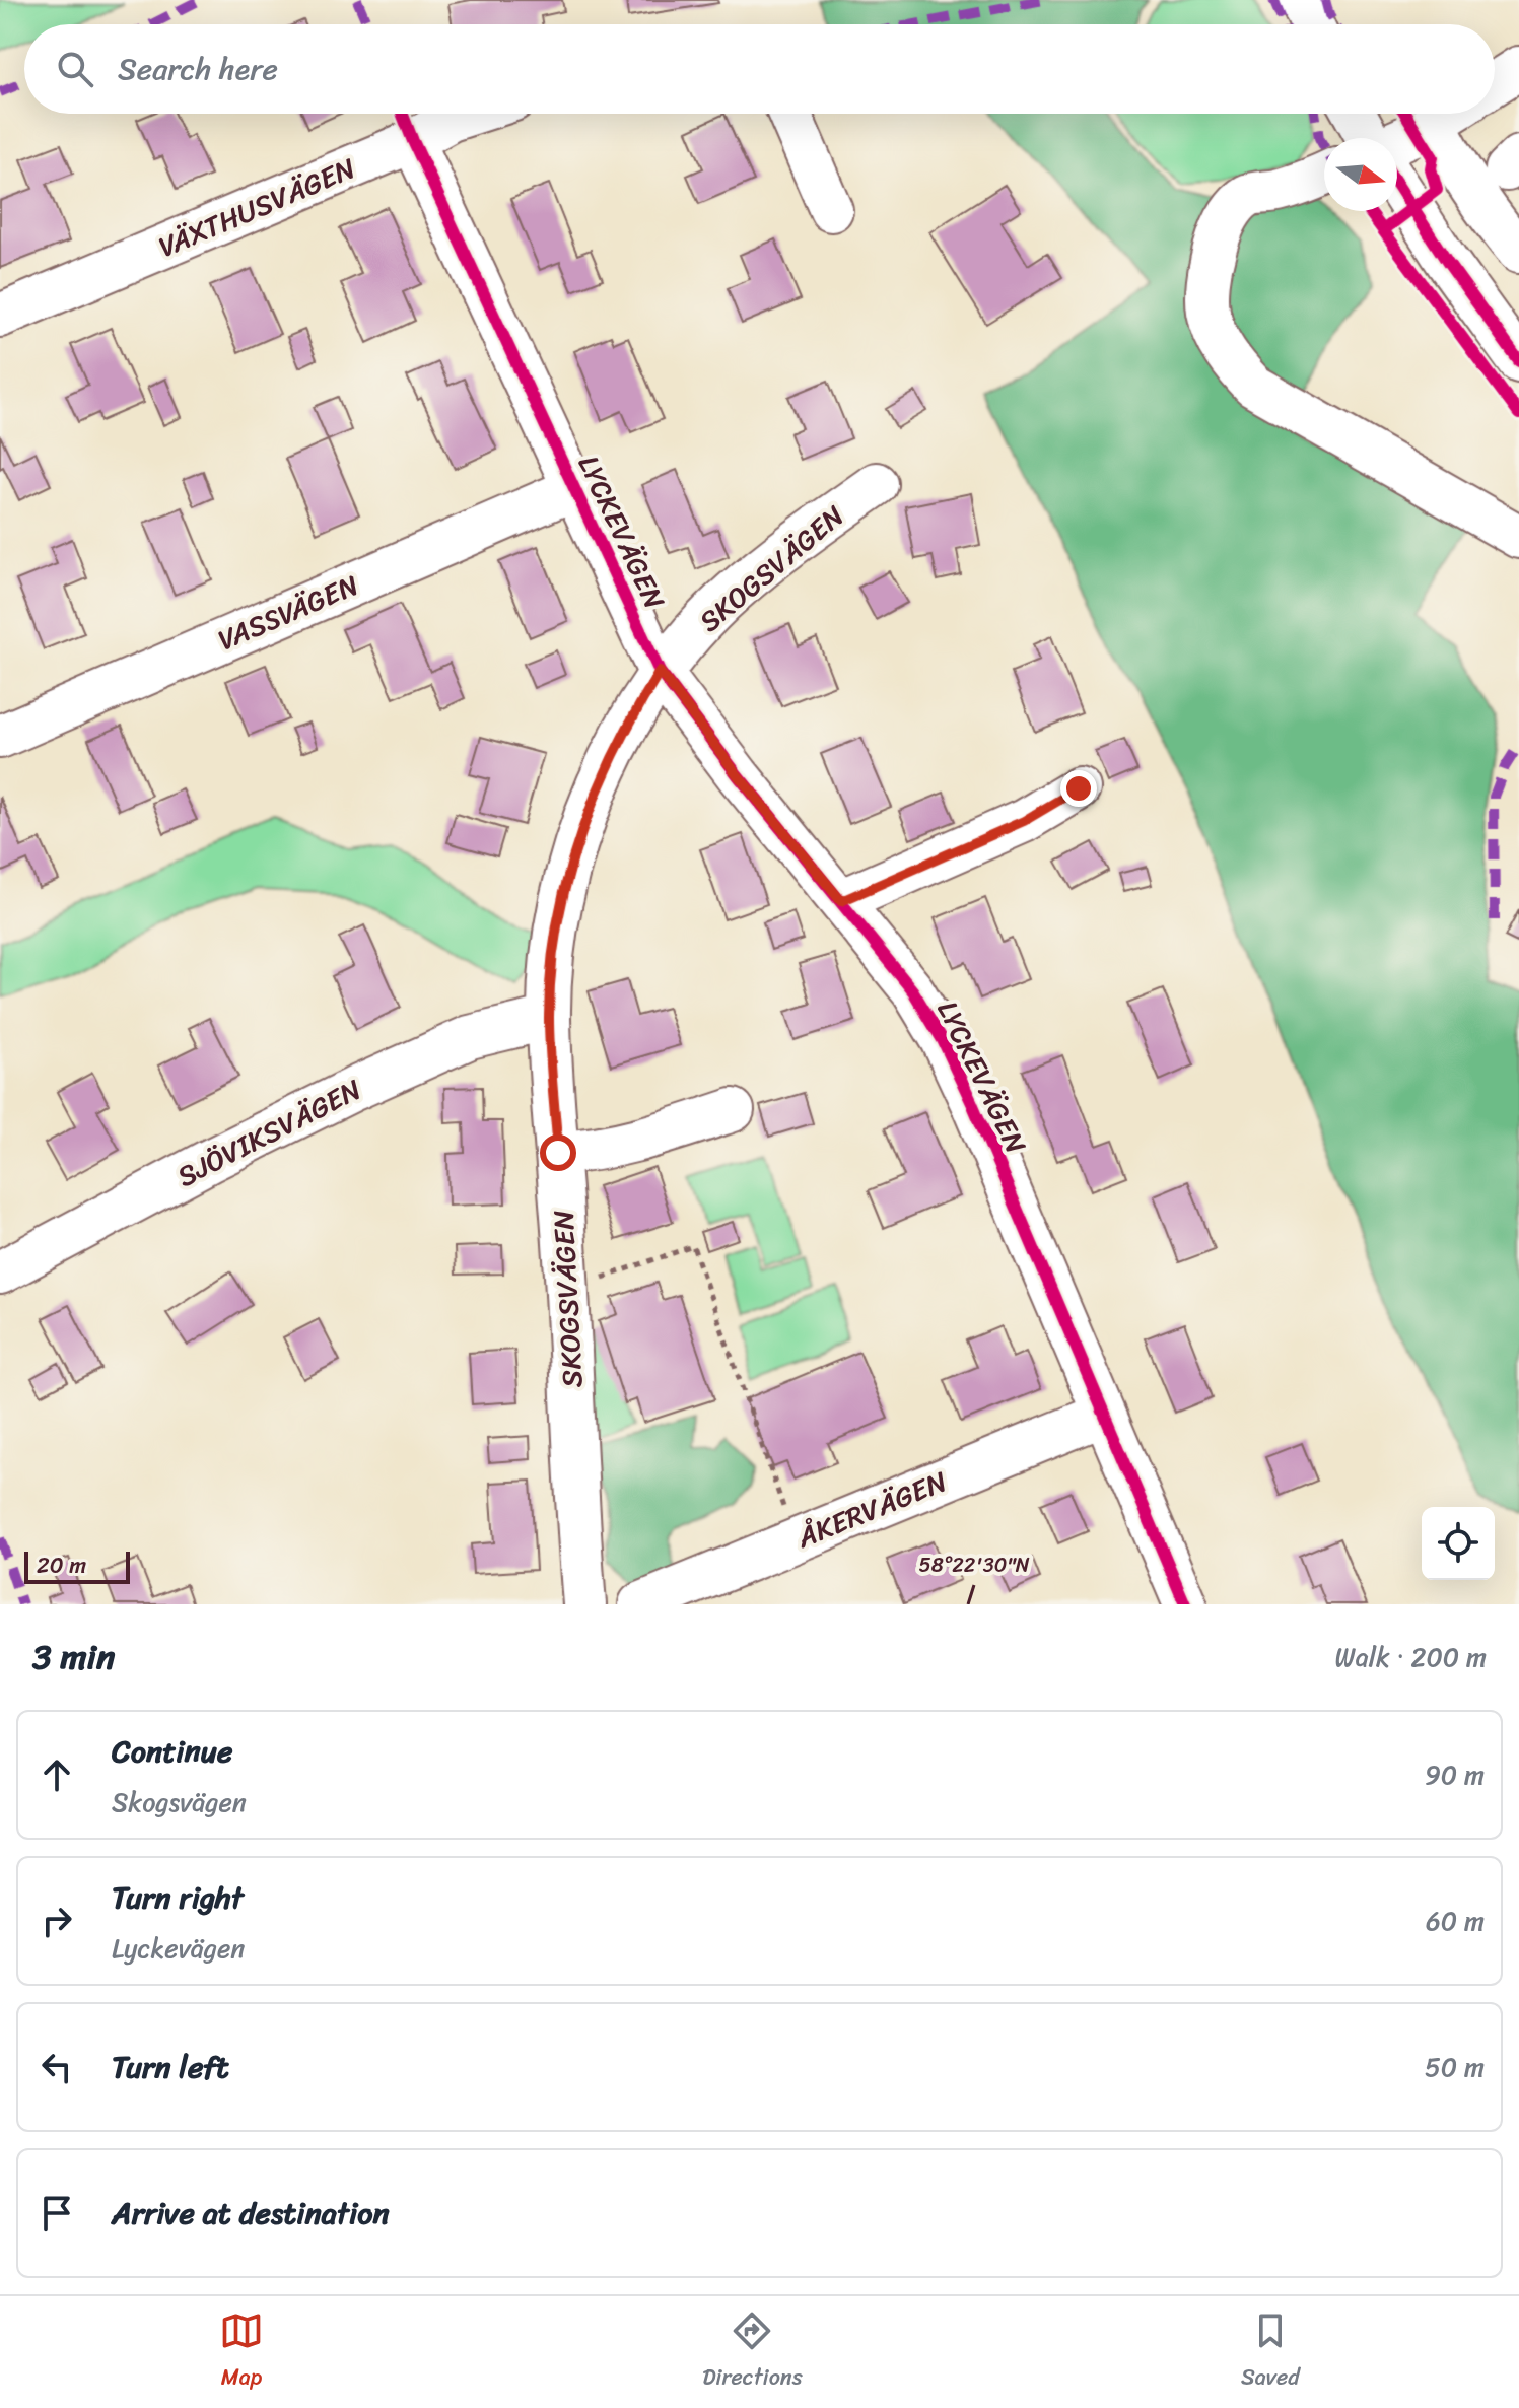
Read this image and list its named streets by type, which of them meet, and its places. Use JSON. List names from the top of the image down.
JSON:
{
  "streets": {
    "street": [
      "VÄXTHUSVÄGEN",
      "LYCKEVÄGEN",
      "SKOGSVÄGEN",
      "VASSVÄGEN",
      "SJÖVIKSVÄGEN",
      "ÅKERVÄGEN"
    ]
  },
  "crossings": [
    ["VÄXTHUSVÄGEN", "LYCKEVÄGEN"],
    ["LYCKEVÄGEN", "SKOGSVÄGEN"],
    ["LYCKEVÄGEN", "VASSVÄGEN"],
    ["LYCKEVÄGEN", "ÅKERVÄGEN"],
    ["SKOGSVÄGEN", "SJÖVIKSVÄGEN"]
  ],
  "scale_bar": "20 m",
  "north": "right",
  "page": {
    "search": "Search here",
    "scale": "20 m",
    "heading": ["3 min", "Walk · 200 m"],
    "list": [
      ["Continue", "Skogsvägen", "90 m"],
      ["Turn right", "Lyckevägen", "60 m"],
      ["Turn left", "50 m"],
      "Arrive at destination"
    ],
    "nav": ["Map", "Directions", "Saved"]
  },
  "coordinates": ["58°22'30\"N"]
}
